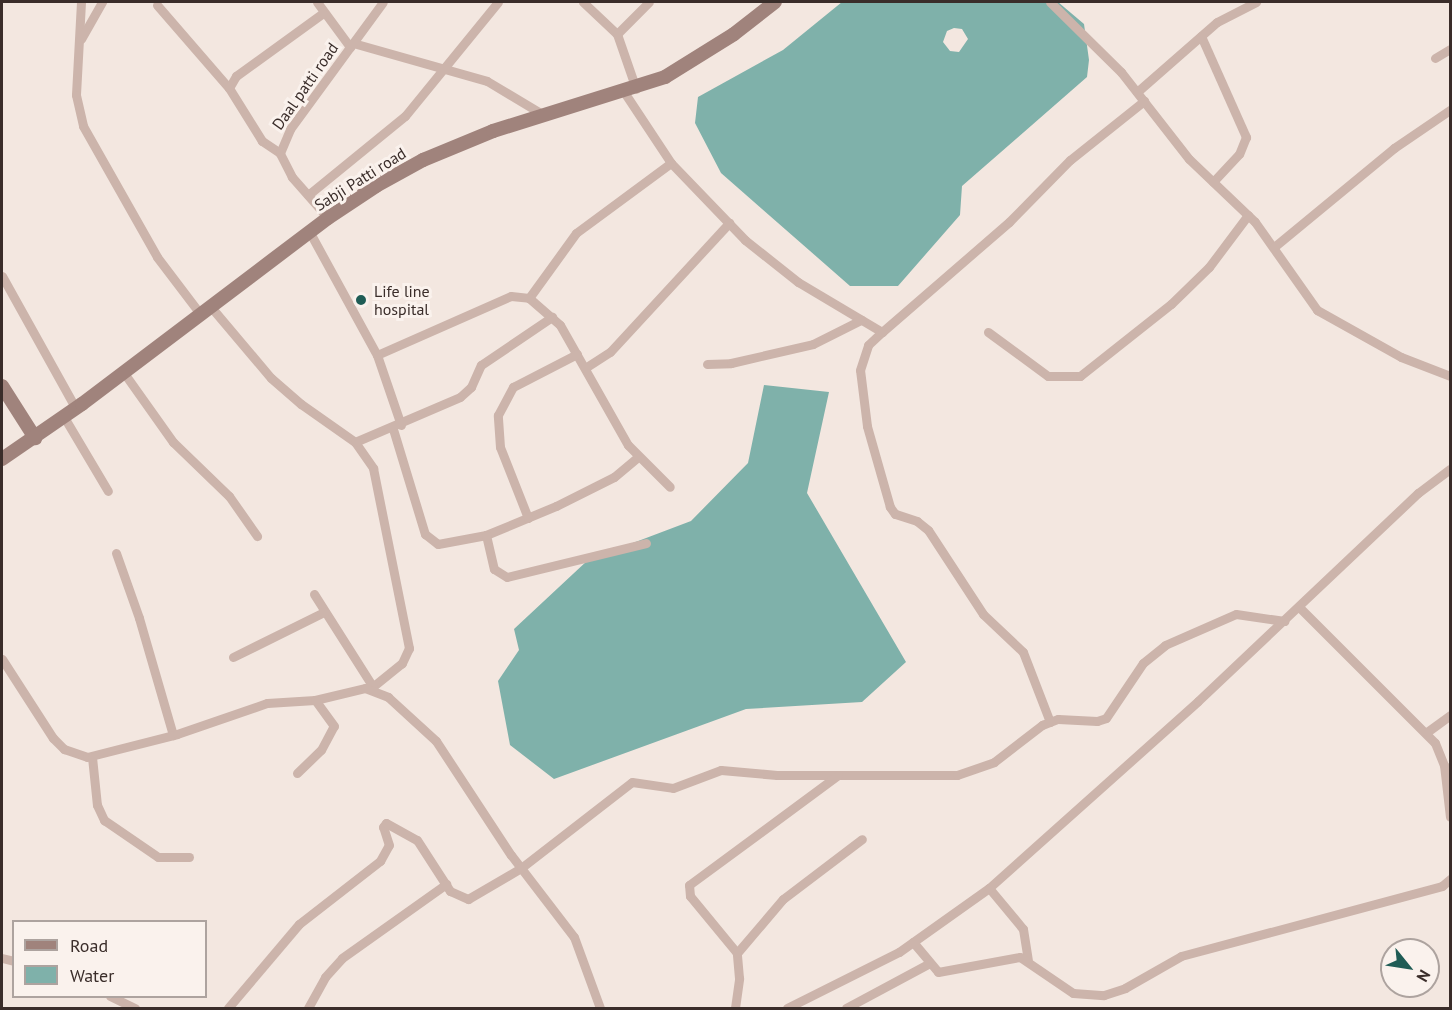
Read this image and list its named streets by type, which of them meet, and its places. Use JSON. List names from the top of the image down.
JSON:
{
  "streets": {
    "main road": ["Sabji Patti road"],
    "street": ["Daal patti road"]
  },
  "crossings": [
    ["Daal patti road", "Sabji Patti road"]
  ],
  "places": ["Life line hospital"],
  "legend": ["Road", "Water"],
  "north": "bottom right"
}
